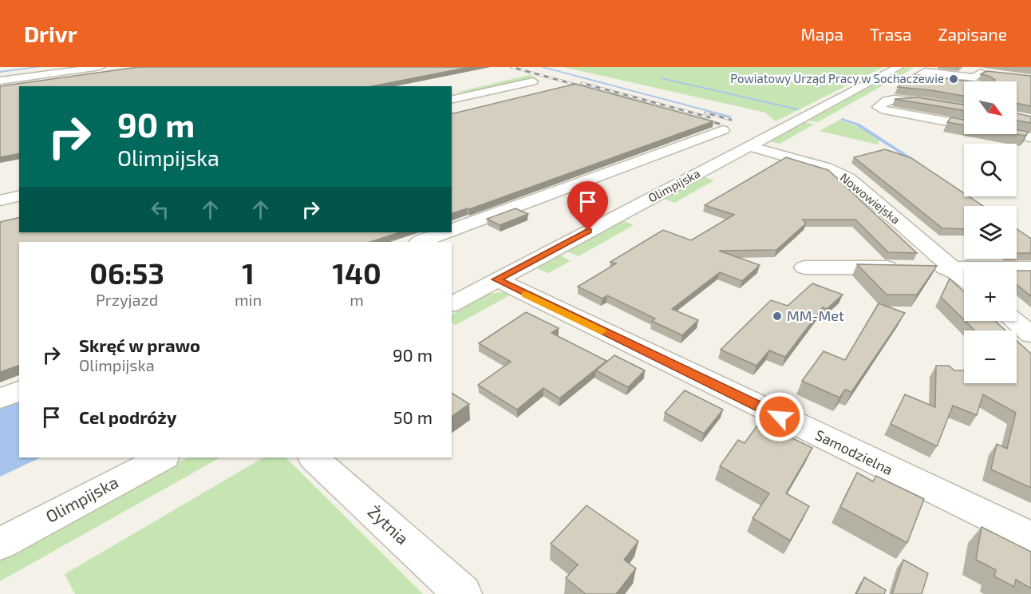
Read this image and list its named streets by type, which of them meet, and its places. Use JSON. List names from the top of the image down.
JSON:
{
  "streets": {
    "street": [
      "Olimpijska",
      "Nowowiejska",
      "Samodzielna",
      "Żytnia"
    ]
  },
  "crossings": [
    ["Olimpijska", "Nowowiejska"],
    ["Olimpijska", "Samodzielna"]
  ],
  "places": ["Powiatowy Urząd Pracy w Sochaczewie", "MM-Met"],
  "north": "bottom right",
  "page": {
    "header": "Drivr",
    "nav": ["Mapa", "Trasa", "Zapisane"],
    "map_buttons": ["+", "−"],
    "turn": ["90 m", "Olimpijska"],
    "eta": [
      "06:53",
      "Przyjazd",
      "1",
      "min",
      "140",
      "m"
    ],
    "list": [
      {
        "name": "Skręć w prawo",
        "note": "Olimpijska",
        "value": "90 m"
      },
      {
        "name": "Cel podróży",
        "value": "50 m"
      }
    ]
  }
}
